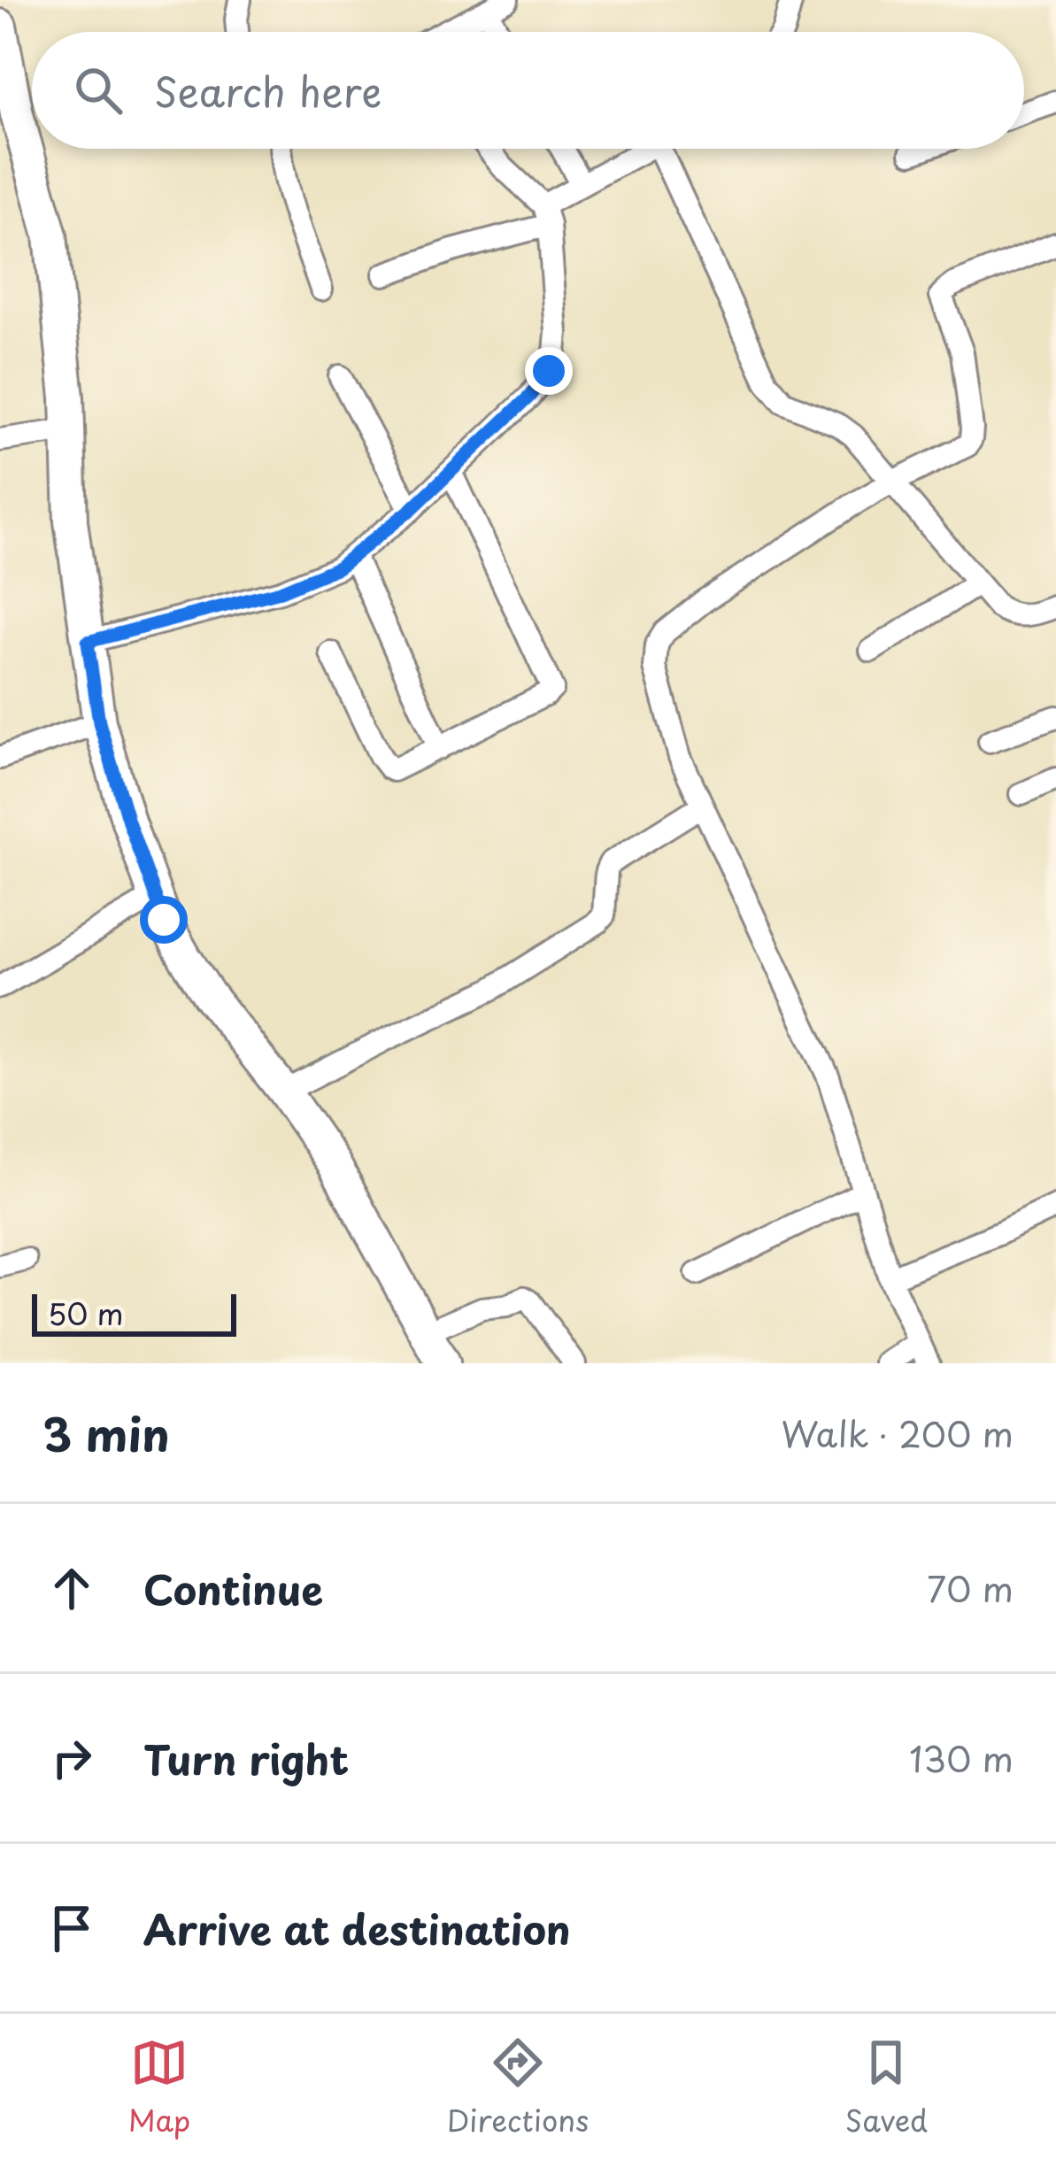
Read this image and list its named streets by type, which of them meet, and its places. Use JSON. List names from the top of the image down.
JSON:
{
  "scale_bar": "50 m",
  "page": {
    "search": "Search here",
    "scale": "50 m",
    "heading": ["3 min", "Walk · 200 m"],
    "list": [
      ["Continue", "70 m"],
      ["Turn right", "130 m"],
      "Arrive at destination"
    ],
    "nav": ["Map", "Directions", "Saved"]
  }
}
